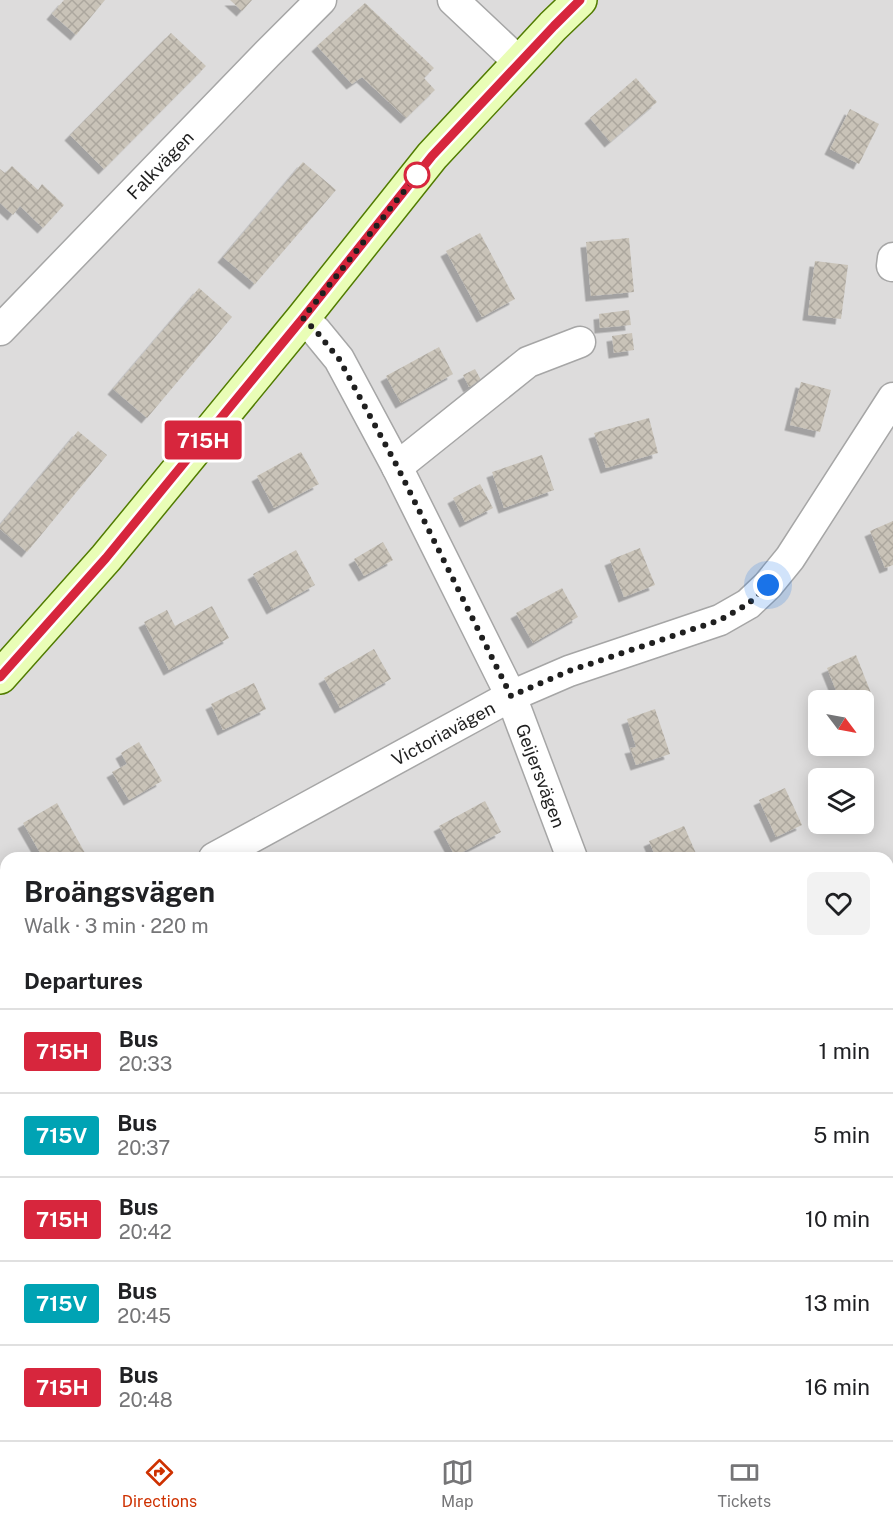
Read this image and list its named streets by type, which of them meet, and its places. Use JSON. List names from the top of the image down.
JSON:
{
  "streets": {
    "street": ["Falkvägen", "Victoriavägen", "Geijersvägen"]
  },
  "crossings": [
    ["Victoriavägen", "Geijersvägen"]
  ],
  "lines": ["bus line 715H"],
  "north": "bottom right",
  "page": {
    "on_map": "715H",
    "heading": [
      ["Broängsvägen", "Walk · 3 min · 220 m"],
      "Departures"
    ],
    "list": [
      {
        "mark": "715H",
        "name": "Bus",
        "note": "20:33",
        "value": "1 min"
      },
      {
        "mark": "715V",
        "name": "Bus",
        "note": "20:37",
        "value": "5 min"
      },
      {
        "mark": "715H",
        "name": "Bus",
        "note": "20:42",
        "value": "10 min"
      },
      {
        "mark": "715V",
        "name": "Bus",
        "note": "20:45",
        "value": "13 min"
      },
      {
        "mark": "715H",
        "name": "Bus",
        "note": "20:48",
        "value": "16 min"
      }
    ],
    "tabs": ["Directions", "Map", "Tickets"]
  }
}
